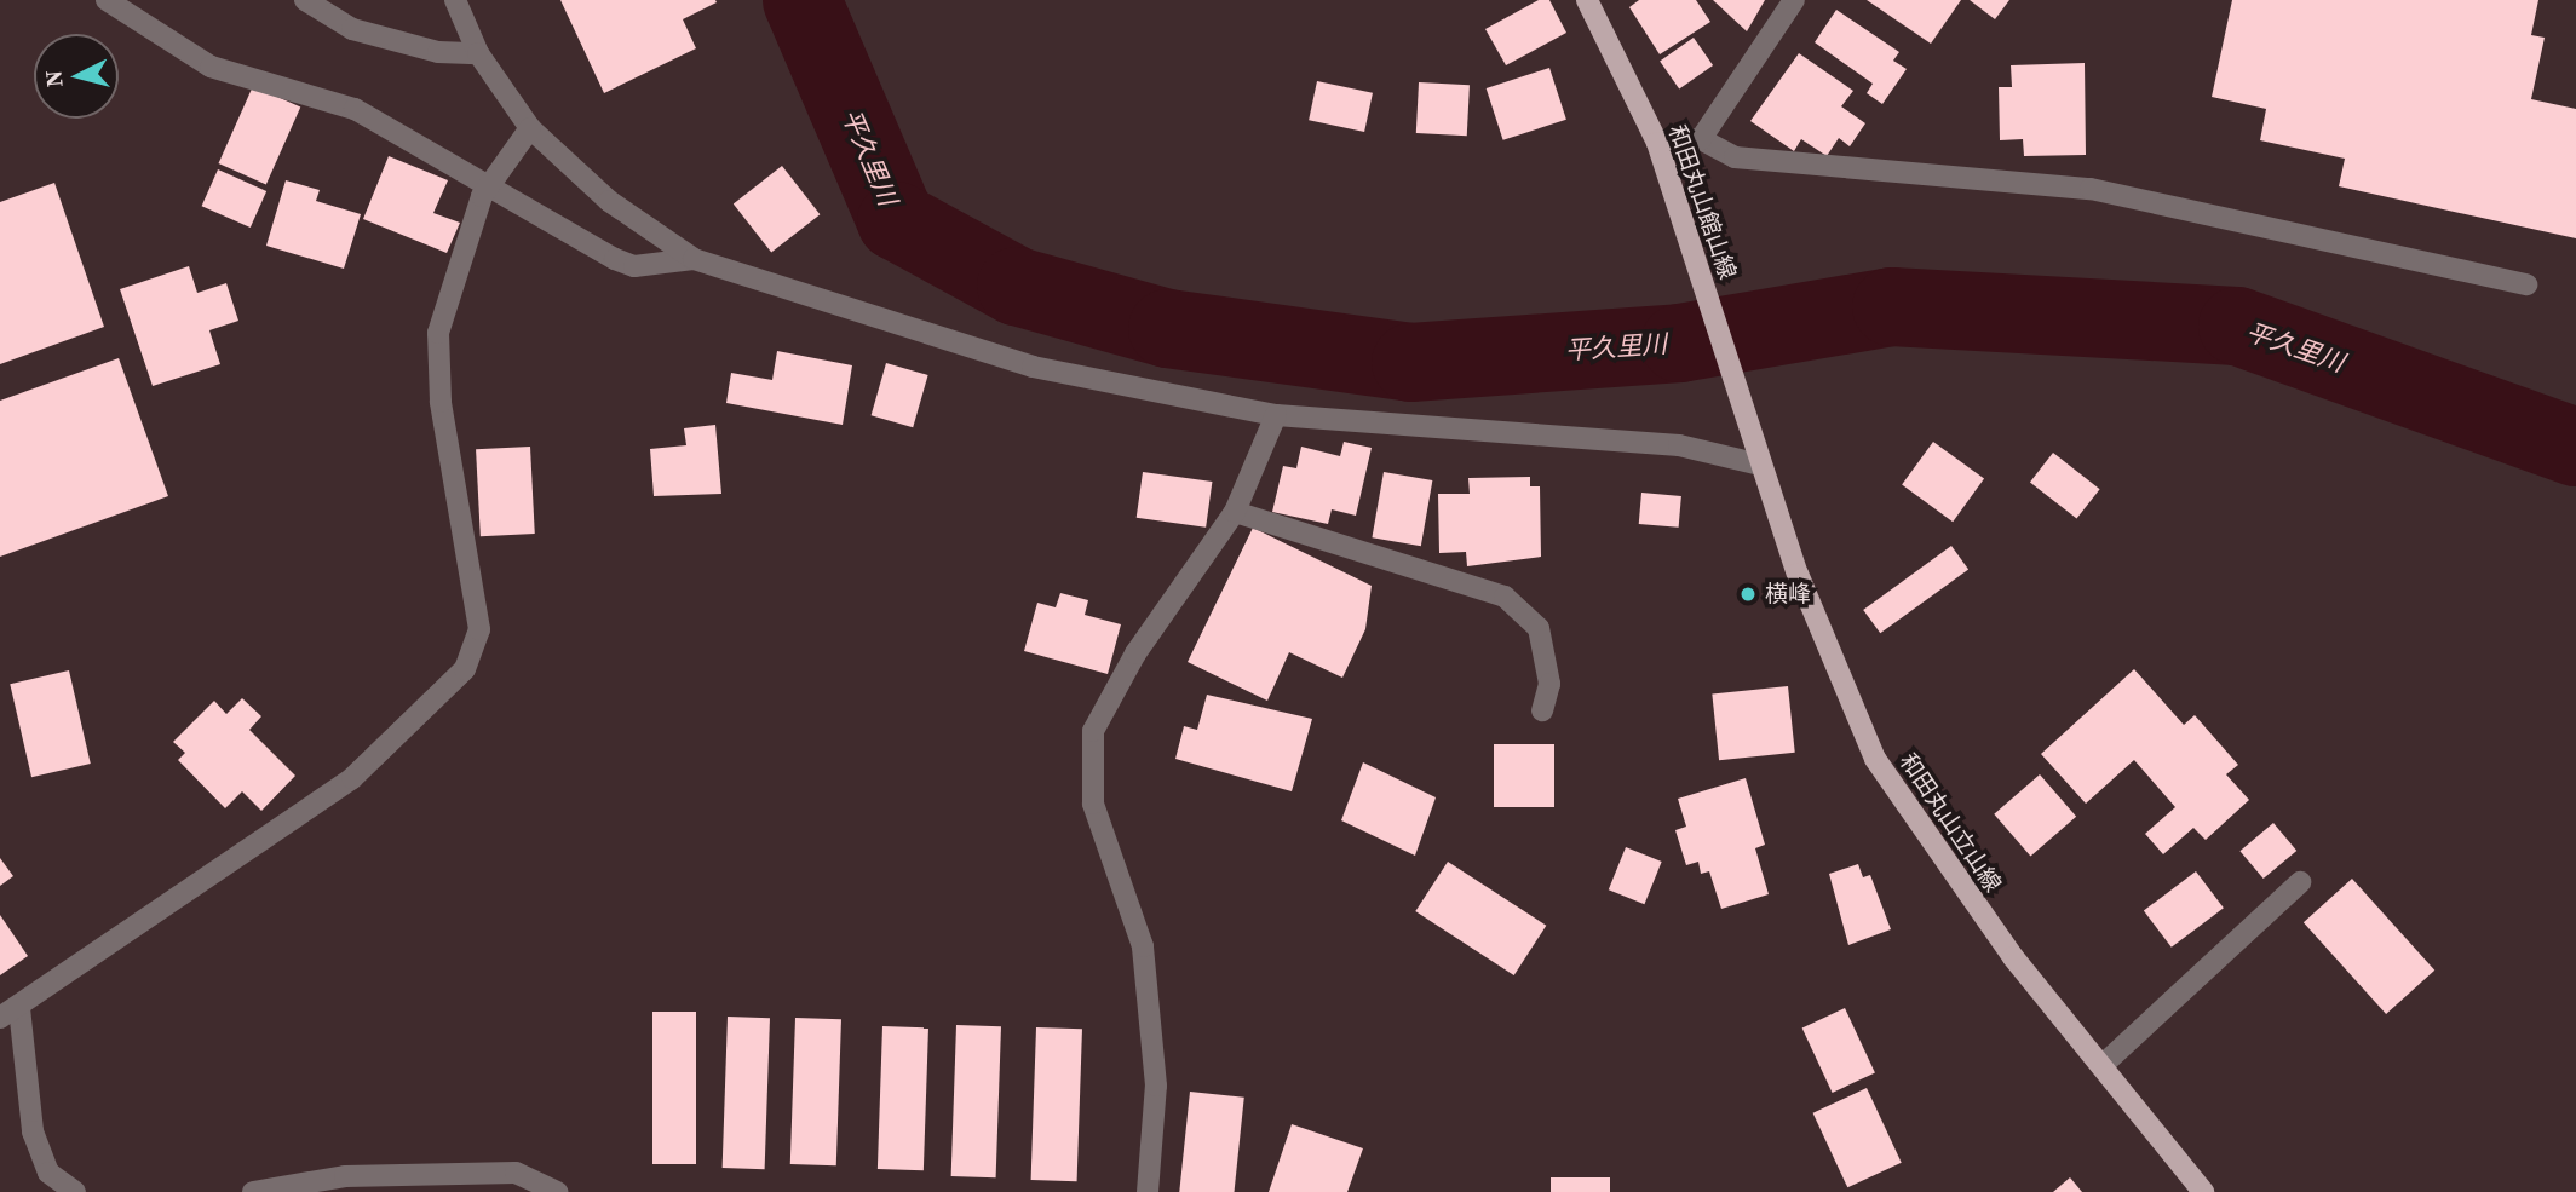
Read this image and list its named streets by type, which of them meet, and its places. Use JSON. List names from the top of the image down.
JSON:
{
  "streets": {
    "main road": ["和田丸山館山線", "和田丸山立山線"]
  },
  "crossings": [
    ["和田丸山館山線", "和田丸山立山線"]
  ],
  "water": ["平久里川"],
  "places": ["横峰"],
  "north": "left"
}
